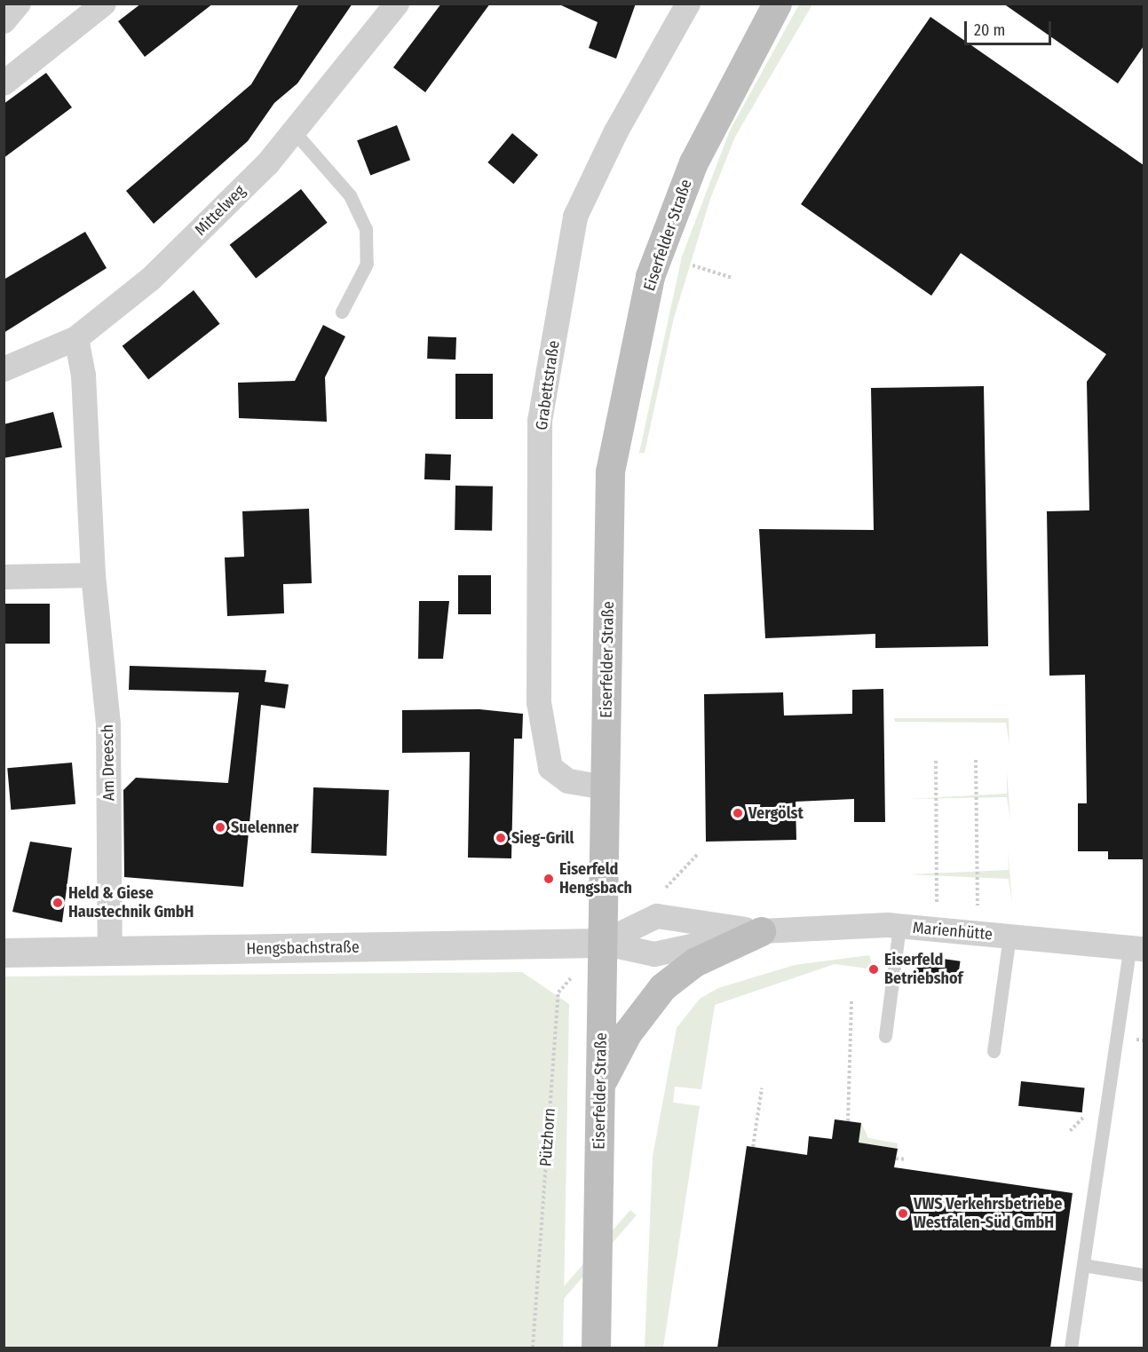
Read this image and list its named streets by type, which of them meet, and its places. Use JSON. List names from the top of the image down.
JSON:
{
  "streets": {
    "main road": ["Eiserfelder Straße"],
    "street": [
      "Mittelweg",
      "Grabettstraße",
      "Am Dreesch",
      "Marienhütte",
      "Hengsbachstraße"
    ],
    "path": ["Pützhorn"]
  },
  "crossings": [
    ["Mittelweg", "Am Dreesch"],
    ["Eiserfelder Straße", "Grabettstraße"],
    ["Eiserfelder Straße", "Marienhütte"],
    ["Eiserfelder Straße", "Hengsbachstraße"],
    ["Eiserfelder Straße", "Pützhorn"],
    ["Am Dreesch", "Hengsbachstraße"],
    ["Marienhütte", "Hengsbachstraße"],
    ["Marienhütte", "Pützhorn"],
    ["Hengsbachstraße", "Pützhorn"]
  ],
  "places": [
    "Vergölst",
    "Suelenner",
    "Sieg-Grill",
    "Eiserfeld Hengsbach",
    "Held & Giese Haustechnik GmbH",
    "Eiserfeld Betriebshof",
    "VWS Verkehrsbetriebe Westfalen-Süd GmbH"
  ],
  "scale_bar": "20 m"
}
